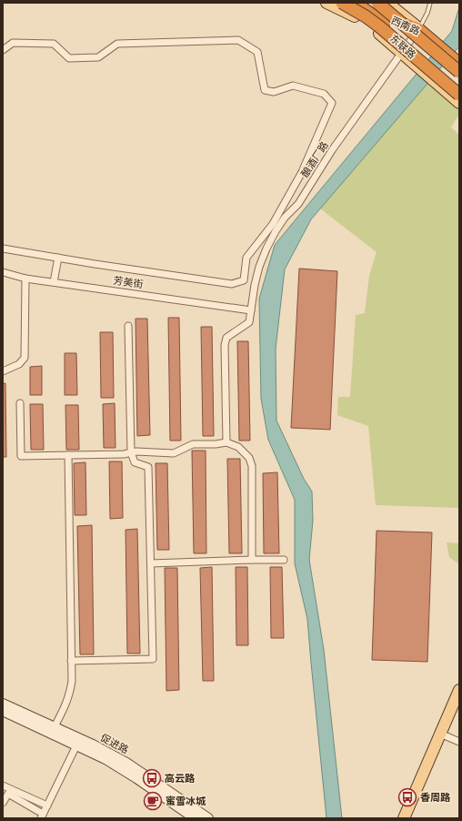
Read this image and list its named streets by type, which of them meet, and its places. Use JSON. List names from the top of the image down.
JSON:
{
  "streets": {
    "highway": ["西南路", "东联路"],
    "main road": ["促进路"],
    "street": ["酿酒厂路", "芳美街"]
  },
  "crossings": [
    ["西南路", "酿酒厂路"],
    ["酿酒厂路", "芳美街"]
  ],
  "places": {
    "bus stop": ["高云路", "香周路"],
    "cafe": ["蜜雪冰城"]
  }
}
